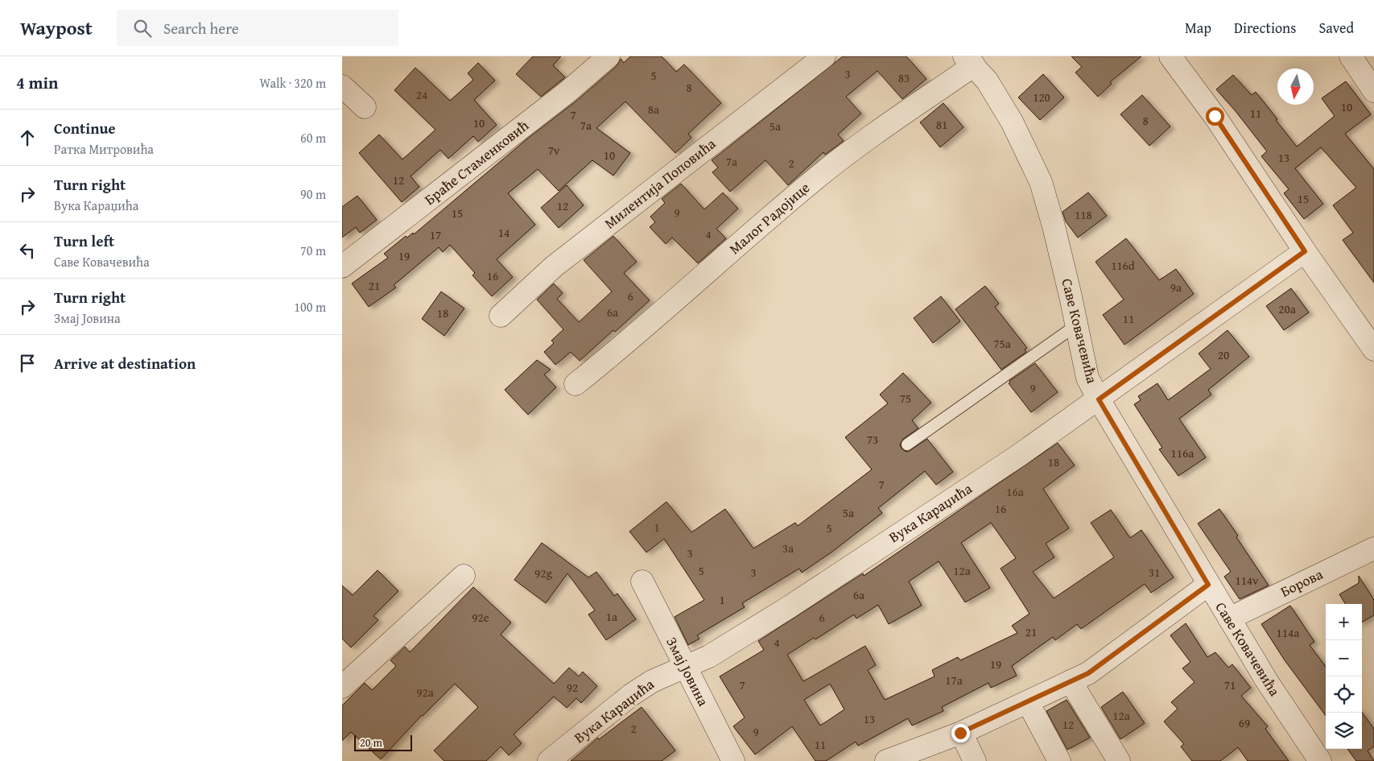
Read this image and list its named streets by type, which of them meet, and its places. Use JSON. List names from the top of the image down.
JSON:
{
  "streets": {
    "street": [
      "Браће Стаменковић",
      "Милентија Поповића",
      "Малог Радојице",
      "Саве Ковачевића",
      "Вука Караџића",
      "Борова",
      "Змај Јовина"
    ]
  },
  "crossings": [
    ["Малог Радојице", "Саве Ковачевића"],
    ["Саве Ковачевића", "Вука Караџића"],
    ["Саве Ковачевића", "Борова"],
    ["Вука Караџића", "Змај Јовина"]
  ],
  "house_numbers": [
    "3",
    "5",
    "83",
    "8",
    "24",
    "120",
    "10",
    "8a",
    "11",
    "7",
    "8",
    "10",
    "81",
    "7a",
    "5a",
    "7v",
    "10",
    "13",
    "7a",
    "2",
    "12",
    "15",
    "12",
    "9",
    "15",
    "118",
    "14",
    "4",
    "17",
    "19",
    "116d",
    "16",
    "21",
    "9a",
    "6",
    "20a",
    "6a",
    "18",
    "11",
    "75a",
    "20",
    "9",
    "75",
    "73",
    "116a",
    "18",
    "7",
    "16a",
    "16",
    "5a",
    "1",
    "5",
    "3a",
    "3",
    "5",
    "12a",
    "3",
    "31",
    "92g",
    "114v",
    "6a",
    "1",
    "1a",
    "92e",
    "6",
    "21",
    "114a",
    "4",
    "19",
    "17a",
    "7",
    "71",
    "92",
    "92a",
    "12a",
    "13",
    "69",
    "12",
    "2",
    "9",
    "11"
  ],
  "scale_bar": "20 m",
  "north": "bottom",
  "page": {
    "header": "Waypost",
    "search": "Search here",
    "nav": ["Map", "Directions", "Saved"],
    "heading": ["4 min", "Walk · 320 m"],
    "list": [
      ["Continue", "Ратка Митровића", "60 m"],
      ["Turn right", "Вука Караџића", "90 m"],
      ["Turn left", "Саве Ковачевића", "70 m"],
      ["Turn right", "Змај Јовина", "100 m"],
      "Arrive at destination"
    ],
    "map_buttons": ["+", "−"],
    "scale": "20 m"
  }
}
